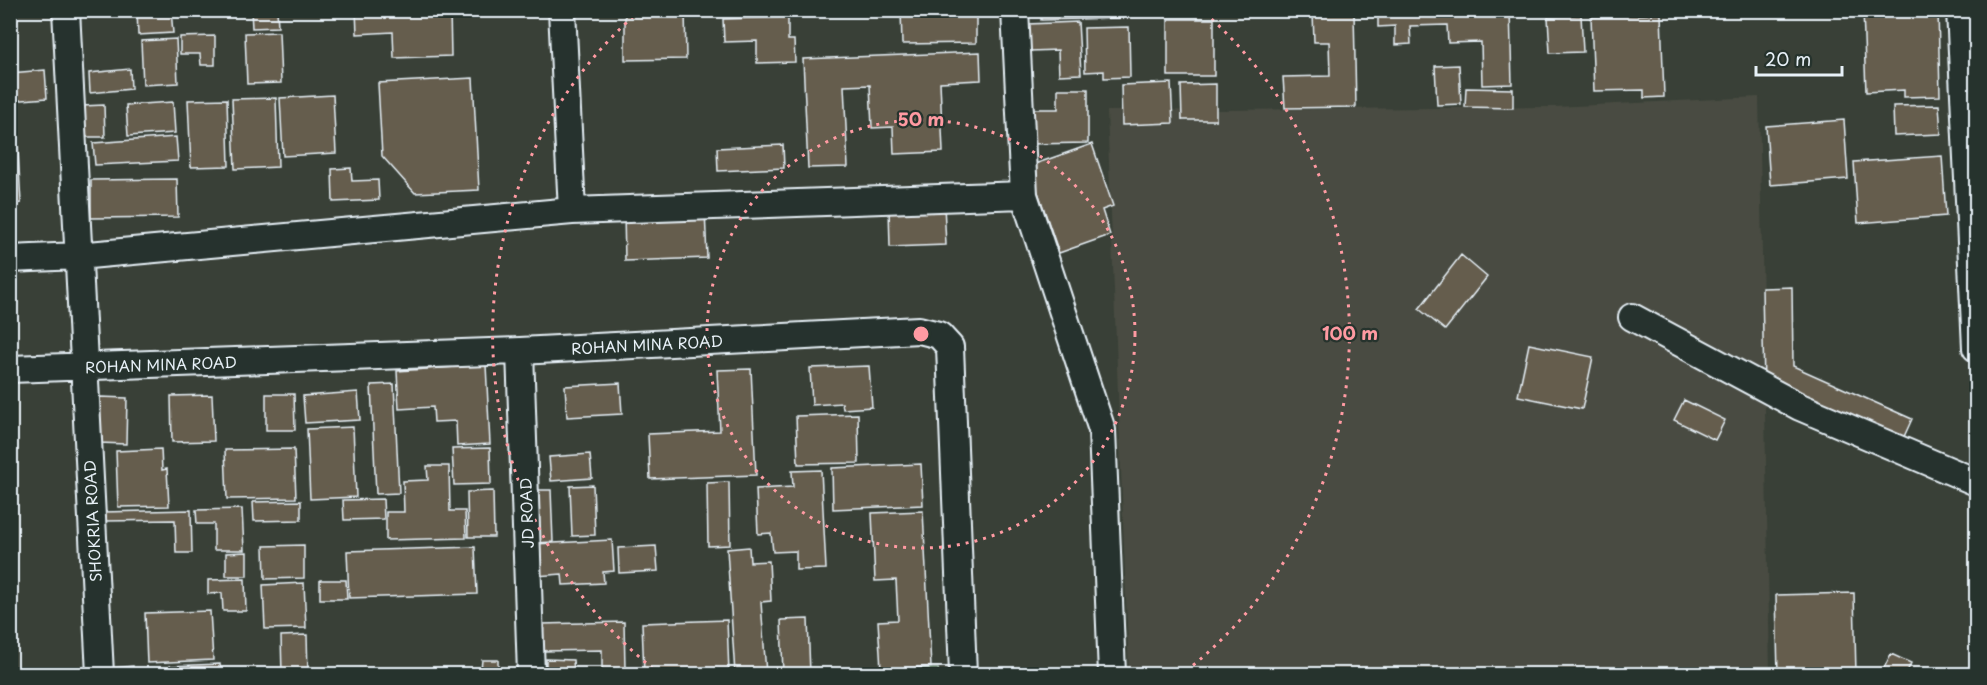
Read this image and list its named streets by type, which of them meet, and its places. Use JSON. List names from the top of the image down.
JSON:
{
  "streets": {
    "street": ["ROHAN MINA ROAD", "JD ROAD", "SHOKRIA ROAD"]
  },
  "crossings": [
    ["ROHAN MINA ROAD", "JD ROAD"],
    ["ROHAN MINA ROAD", "SHOKRIA ROAD"]
  ],
  "scale_bar": "20 m",
  "rings": ["50 m", "100 m"]
}
